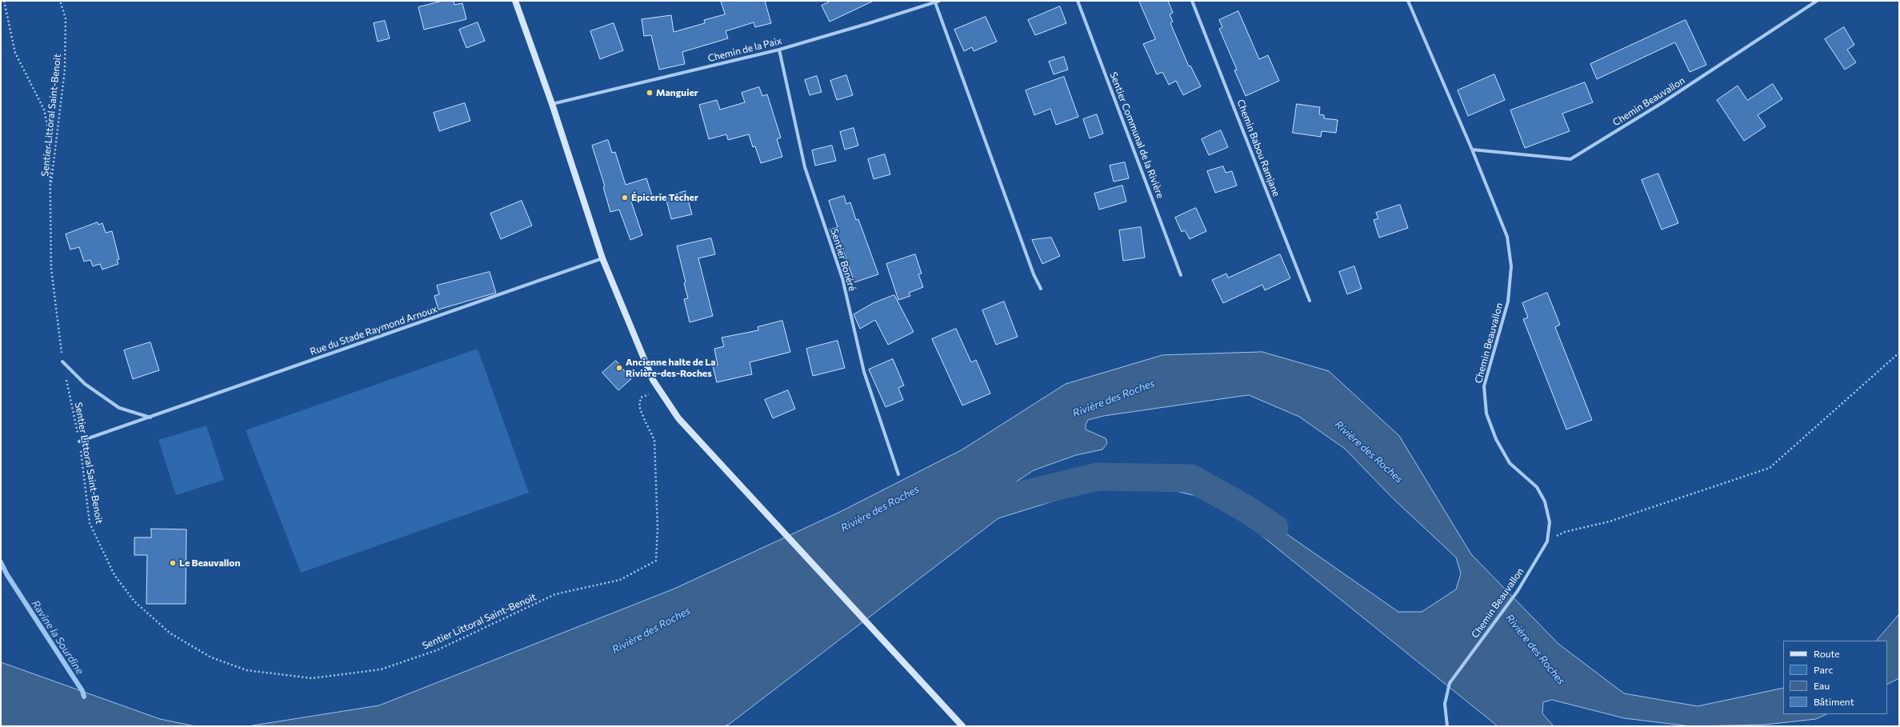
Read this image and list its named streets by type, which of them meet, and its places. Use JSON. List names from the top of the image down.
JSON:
{
  "streets": {
    "street": [
      "Chemin de la Paix",
      "Chemin Beauvallon",
      "Sentier Communal de la Rivière",
      "Chemin Babou Ramjane",
      "Sentier Bonéré",
      "Rue du Stade Raymond Arnoux"
    ],
    "path": ["Sentier Littoral Saint-Benoit"]
  },
  "crossings": [
    ["Chemin de la Paix", "Sentier Bonéré"],
    ["Sentier Littoral Saint-Benoit", "Rue du Stade Raymond Arnoux"]
  ],
  "water": ["Rivière des Roches", "Ravine la Sourdine"],
  "places": [
    "Manguier",
    "Épicerie Técher",
    "Ancienne halte de La Rivière-des-Roches",
    "Le Beauvallon"
  ],
  "legend": [
    "Route",
    "Parc",
    "Eau",
    "Bâtiment"
  ]
}
